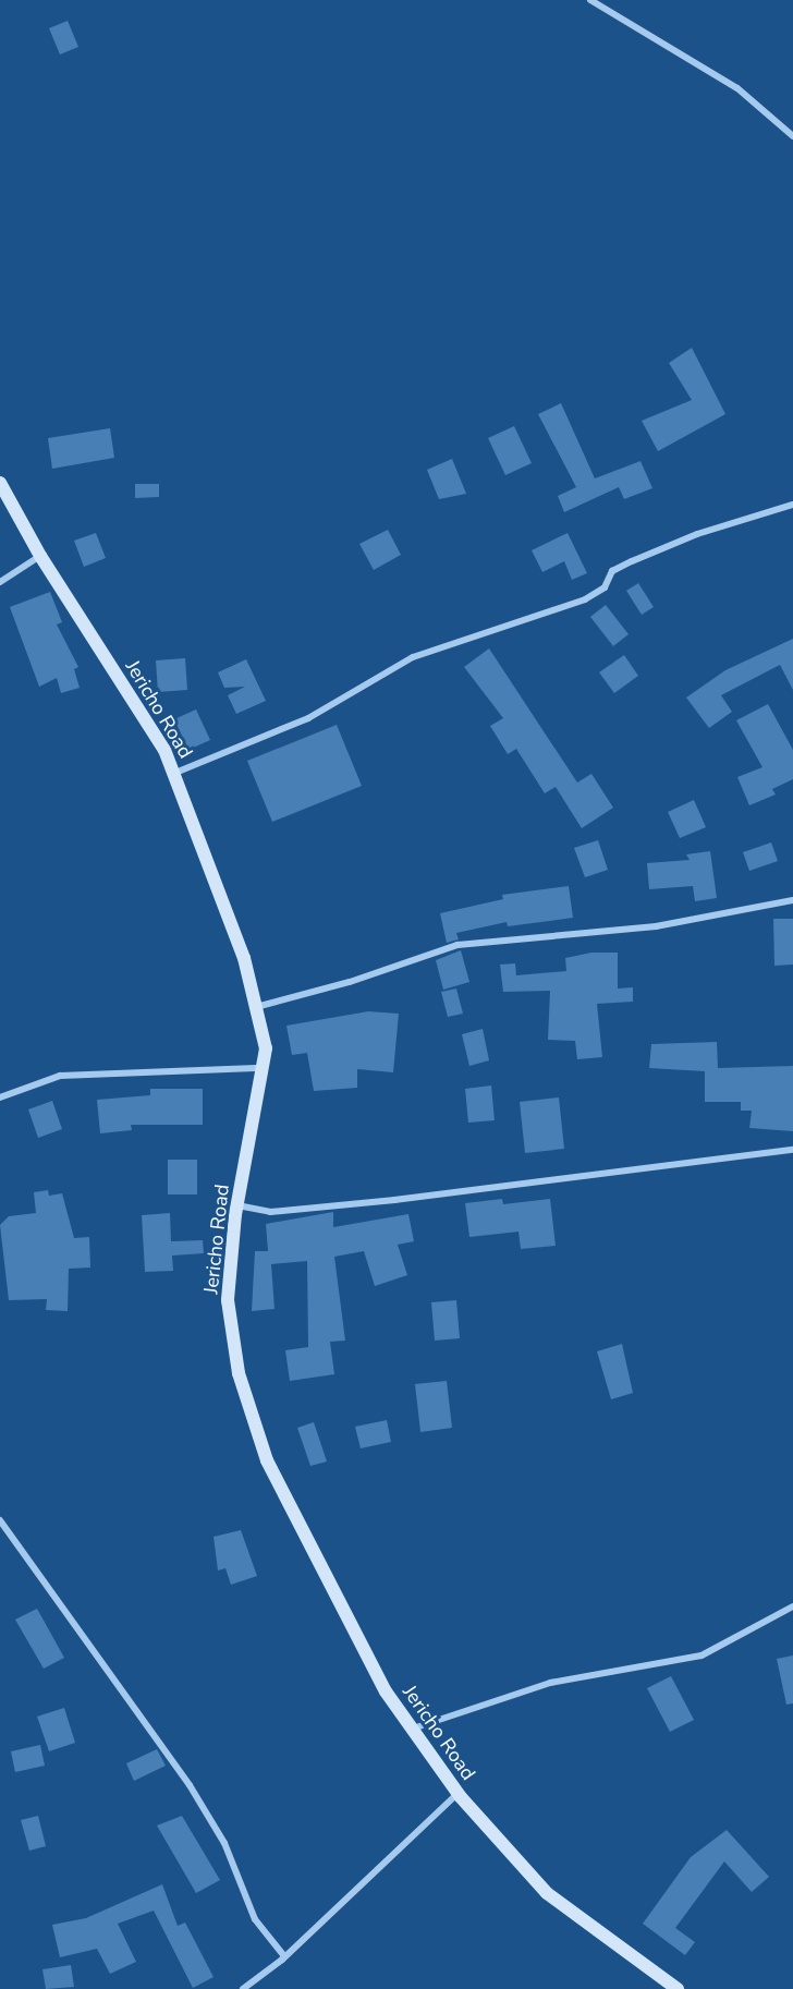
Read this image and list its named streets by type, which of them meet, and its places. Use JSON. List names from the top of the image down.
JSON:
{
  "streets": {
    "street": ["Jericho Road"]
  }
}
